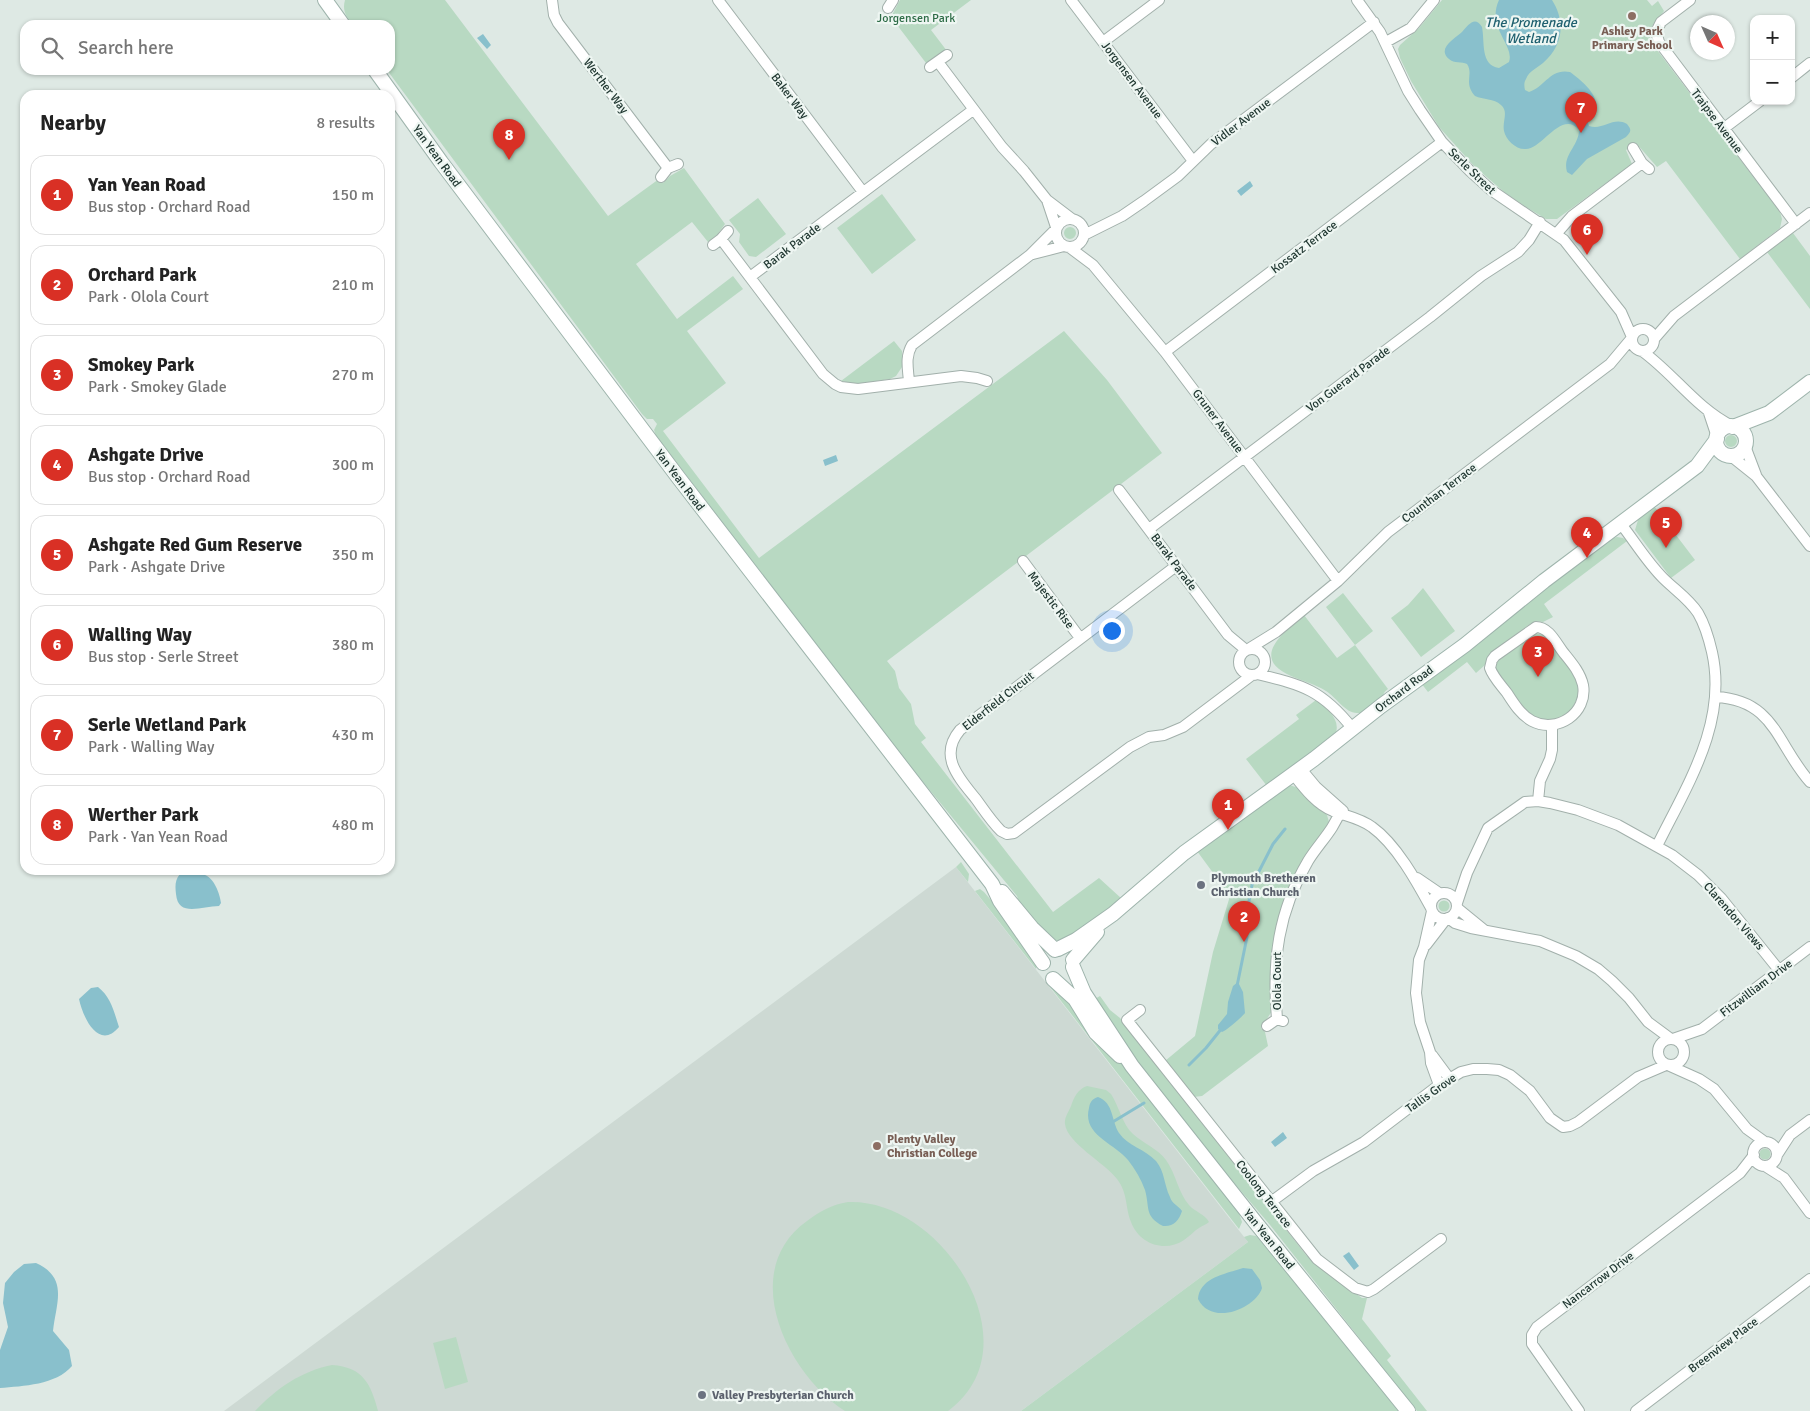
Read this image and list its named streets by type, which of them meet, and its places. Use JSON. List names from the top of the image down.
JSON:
{
  "streets": {
    "main road": ["Yan Yean Road", "Orchard Road"],
    "street": [
      "Jorgensen Avenue",
      "Werther Way",
      "Baker Way",
      "Traipse Avenue",
      "Vidler Avenue",
      "Serle Street",
      "Barak Parade",
      "Kossatz Terrace",
      "Von Guerard Parade",
      "Gruner Avenue",
      "Counthan Terrace",
      "Majestic Rise",
      "Elderfield Circuit",
      "Clarendon Views",
      "Olola Court",
      "Fitzwilliam Drive",
      "Tallis Grove",
      "Coolong Terrace",
      "Nancarrow Drive",
      "Breenview Place"
    ]
  },
  "crossings": [
    ["Jorgensen Avenue", "Vidler Avenue"],
    ["Baker Way", "Barak Parade"],
    ["Vidler Avenue", "Serle Street"],
    ["Vidler Avenue", "Gruner Avenue"],
    ["Yan Yean Road", "Orchard Road"],
    ["Serle Street", "Kossatz Terrace"],
    ["Serle Street", "Von Guerard Parade"],
    ["Serle Street", "Counthan Terrace"],
    ["Barak Parade", "Von Guerard Parade"],
    ["Barak Parade", "Counthan Terrace"],
    ["Barak Parade", "Elderfield Circuit"],
    ["Kossatz Terrace", "Gruner Avenue"],
    ["Von Guerard Parade", "Gruner Avenue"],
    ["Gruner Avenue", "Counthan Terrace"],
    ["Counthan Terrace", "Elderfield Circuit"],
    ["Majestic Rise", "Elderfield Circuit"],
    ["Clarendon Views", "Fitzwilliam Drive"],
    ["Fitzwilliam Drive", "Tallis Grove"],
    ["Tallis Grove", "Coolong Terrace"]
  ],
  "water": ["The Promenade Wetland"],
  "parks": ["Jorgensen Park"],
  "places": [
    "Ashley Park Primary School",
    "Plymouth Bretheren Christian Church",
    "Plenty Valley Christian College",
    "Valley Presbyterian Church"
  ],
  "north": "bottom right",
  "page": {
    "map_buttons": ["+", "−"],
    "search": "Search here",
    "heading": ["Nearby", "8 results"],
    "pins": [
      "7",
      "8",
      "6",
      "5",
      "4",
      "3",
      "1",
      "2"
    ],
    "list": [
      {
        "mark": "1",
        "name": "Yan Yean Road",
        "note": "Bus stop · Orchard Road",
        "value": "150 m"
      },
      {
        "mark": "2",
        "name": "Orchard Park",
        "note": "Park · Olola Court",
        "value": "210 m"
      },
      {
        "mark": "3",
        "name": "Smokey Park",
        "note": "Park · Smokey Glade",
        "value": "270 m"
      },
      {
        "mark": "4",
        "name": "Ashgate Drive",
        "note": "Bus stop · Orchard Road",
        "value": "300 m"
      },
      {
        "mark": "5",
        "name": "Ashgate Red Gum Reserve",
        "note": "Park · Ashgate Drive",
        "value": "350 m"
      },
      {
        "mark": "6",
        "name": "Walling Way",
        "note": "Bus stop · Serle Street",
        "value": "380 m"
      },
      {
        "mark": "7",
        "name": "Serle Wetland Park",
        "note": "Park · Walling Way",
        "value": "430 m"
      },
      {
        "mark": "8",
        "name": "Werther Park",
        "note": "Park · Yan Yean Road",
        "value": "480 m"
      }
    ]
  }
}
